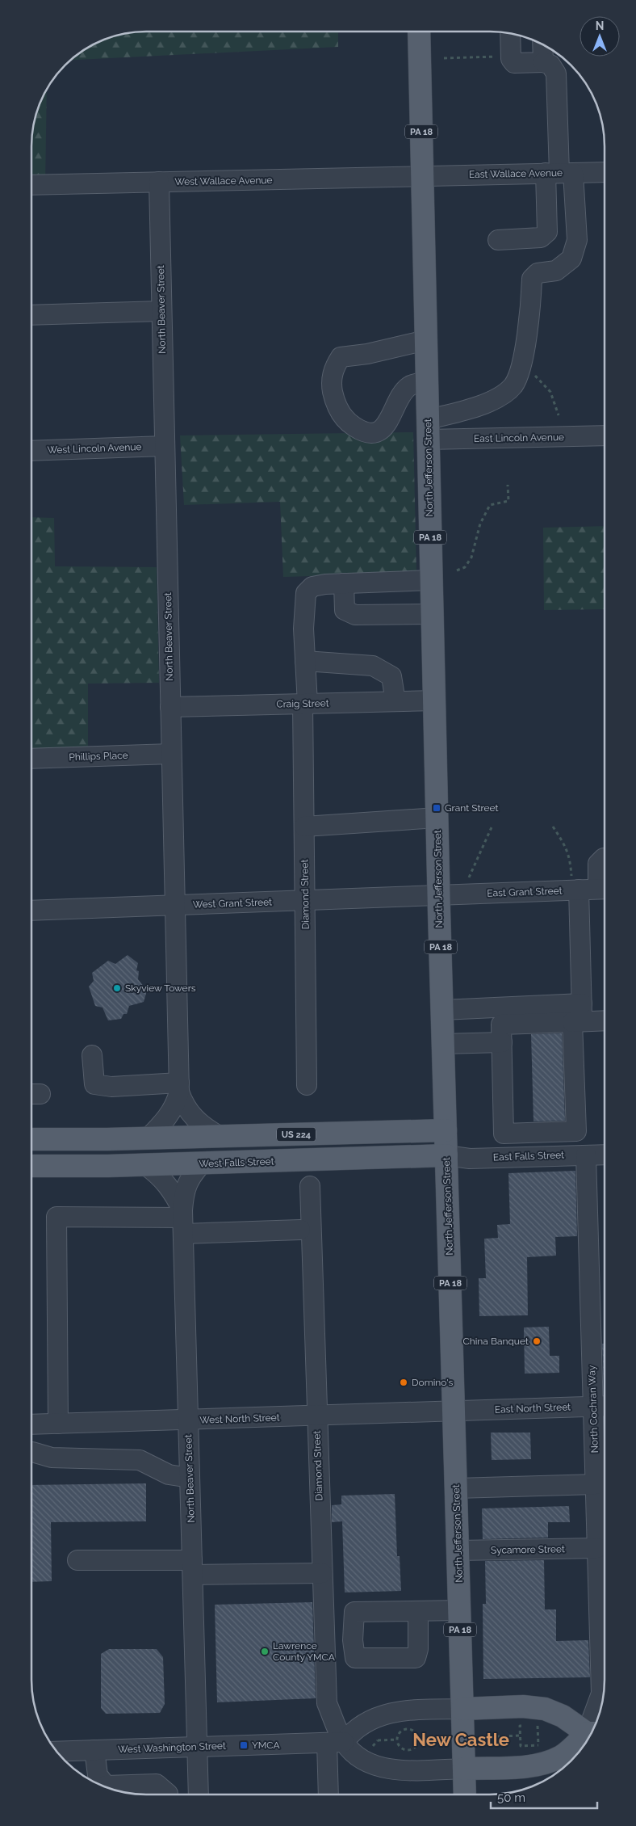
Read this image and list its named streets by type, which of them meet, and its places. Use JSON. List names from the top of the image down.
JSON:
{
  "streets": {
    "main road": [
      "PA 18",
      "North Jefferson Street",
      "US 224",
      "West Falls Street"
    ],
    "street": [
      "East Wallace Avenue",
      "West Wallace Avenue",
      "North Beaver Street",
      "East Lincoln Avenue",
      "West Lincoln Avenue",
      "Craig Street",
      "Phillips Place",
      "East Grant Street",
      "Diamond Street",
      "West Grant Street",
      "East Falls Street",
      "East North Street",
      "North Cochran Way",
      "West North Street",
      "Sycamore Street",
      "West Washington Street"
    ]
  },
  "crossings": [
    ["PA 18", "North Jefferson Street"],
    ["East Wallace Avenue", "West Wallace Avenue"],
    ["East Wallace Avenue", "North Jefferson Street"],
    ["West Wallace Avenue", "North Beaver Street"],
    ["West Wallace Avenue", "North Jefferson Street"],
    ["North Beaver Street", "West Lincoln Avenue"],
    ["North Beaver Street", "Craig Street"],
    ["North Beaver Street", "Phillips Place"],
    ["North Beaver Street", "West Grant Street"],
    ["North Beaver Street", "US 224"],
    ["North Beaver Street", "West Falls Street"],
    ["North Beaver Street", "West North Street"],
    ["North Beaver Street", "West Washington Street"],
    ["East Lincoln Avenue", "North Jefferson Street"],
    ["North Jefferson Street", "Craig Street"],
    ["North Jefferson Street", "East Grant Street"],
    ["North Jefferson Street", "Diamond Street"],
    ["North Jefferson Street", "West Grant Street"],
    ["North Jefferson Street", "US 224"],
    ["North Jefferson Street", "East Falls Street"],
    ["North Jefferson Street", "West Falls Street"],
    ["North Jefferson Street", "East North Street"],
    ["North Jefferson Street", "West North Street"],
    ["North Jefferson Street", "Sycamore Street"],
    ["Craig Street", "Diamond Street"],
    ["East Grant Street", "West Grant Street"],
    ["Diamond Street", "West Grant Street"],
    ["Diamond Street", "West North Street"],
    ["Diamond Street", "West Washington Street"],
    ["East Falls Street", "West Falls Street"],
    ["East Falls Street", "North Cochran Way"],
    ["East North Street", "North Cochran Way"],
    ["East North Street", "West North Street"],
    ["North Cochran Way", "Sycamore Street"]
  ],
  "districts": ["New Castle"],
  "places": {
    "transit": ["Grant Street", "YMCA"],
    "other": [
      "Skyview Towers",
      "China Banquet",
      "Domino's",
      "Lawrence County YMCA"
    ]
  },
  "scale_bar": "50 m",
  "north": "top"
}
